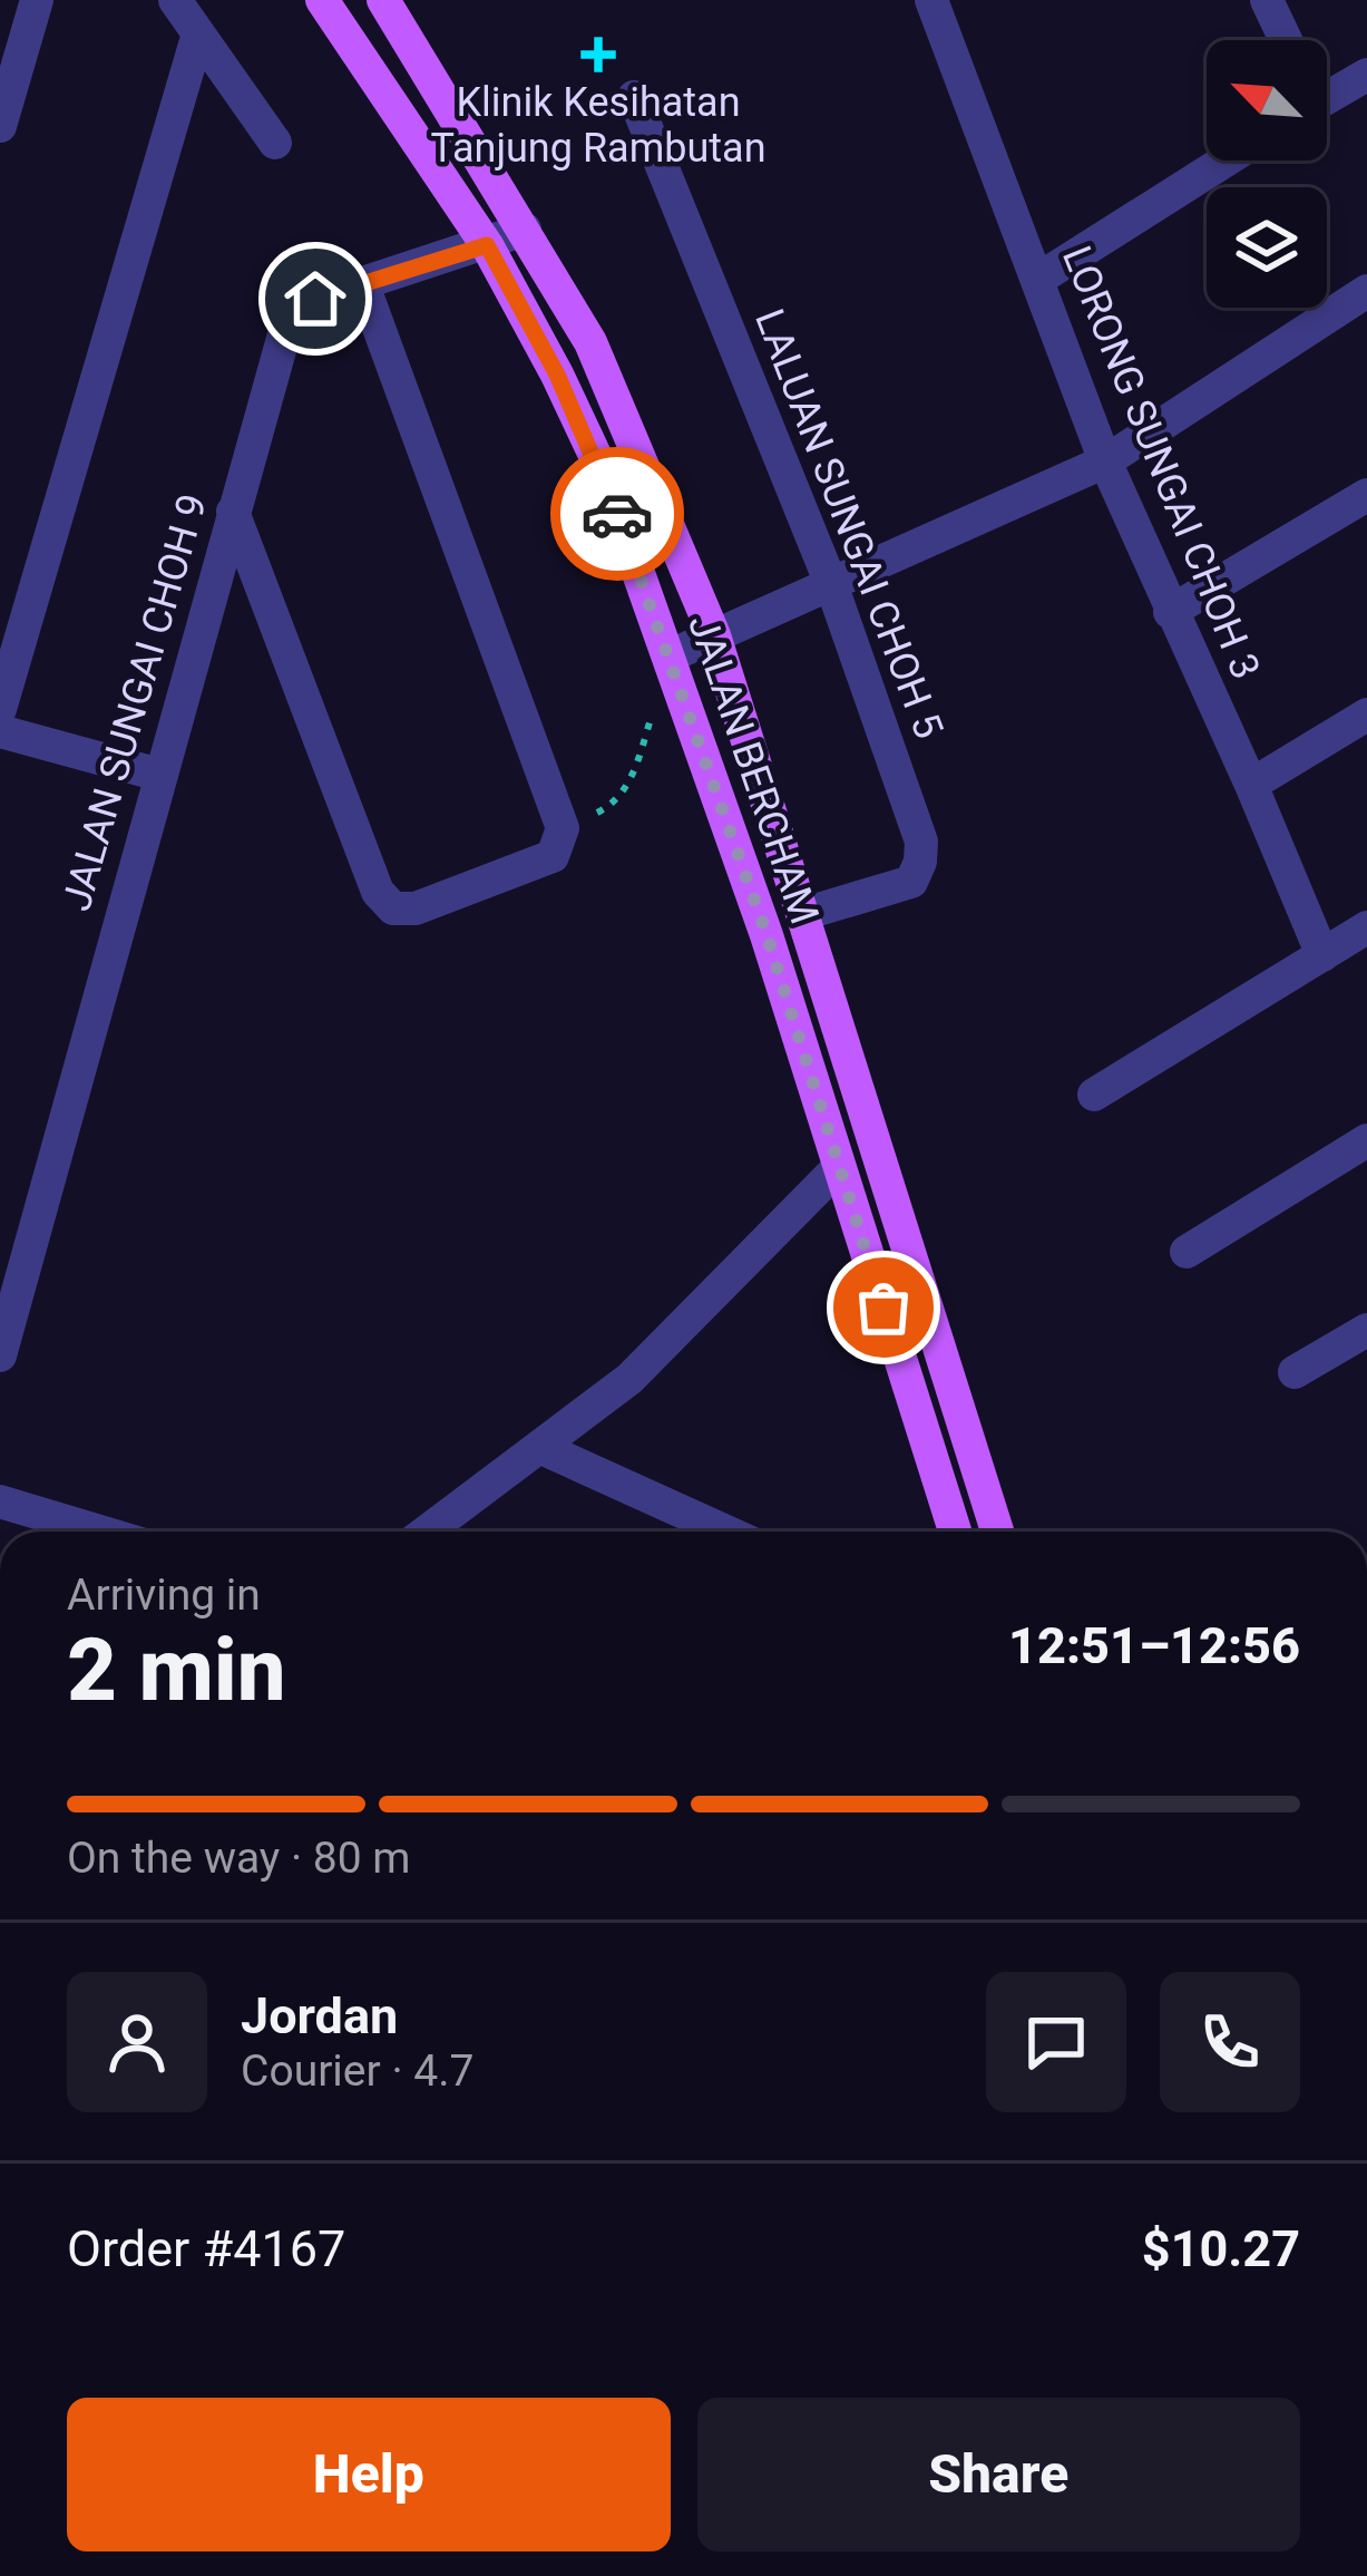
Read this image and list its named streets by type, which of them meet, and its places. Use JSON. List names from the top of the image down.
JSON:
{
  "streets": {
    "main road": ["JALAN BERCHAM"],
    "street": ["LORONG SUNGAI CHOH 3", "LALUAN SUNGAI CHOH 5", "JALAN SUNGAI CHOH 9"]
  },
  "crossings": [
    ["LALUAN SUNGAI CHOH 5", "JALAN BERCHAM"],
    ["JALAN SUNGAI CHOH 9", "JALAN BERCHAM"]
  ],
  "places": {
    "health": ["Klinik Kesihatan Tanjung Rambutan"]
  },
  "north": "top left",
  "page": {
    "heading": ["2 min", "Arriving in", "12:51–12:56"],
    "panel": [
      "Jordan",
      "Courier · 4.7",
      "Order #4167",
      "$10.27"
    ],
    "bar": "On the way · 80 m",
    "buttons": ["Help", "Share"]
  }
}
